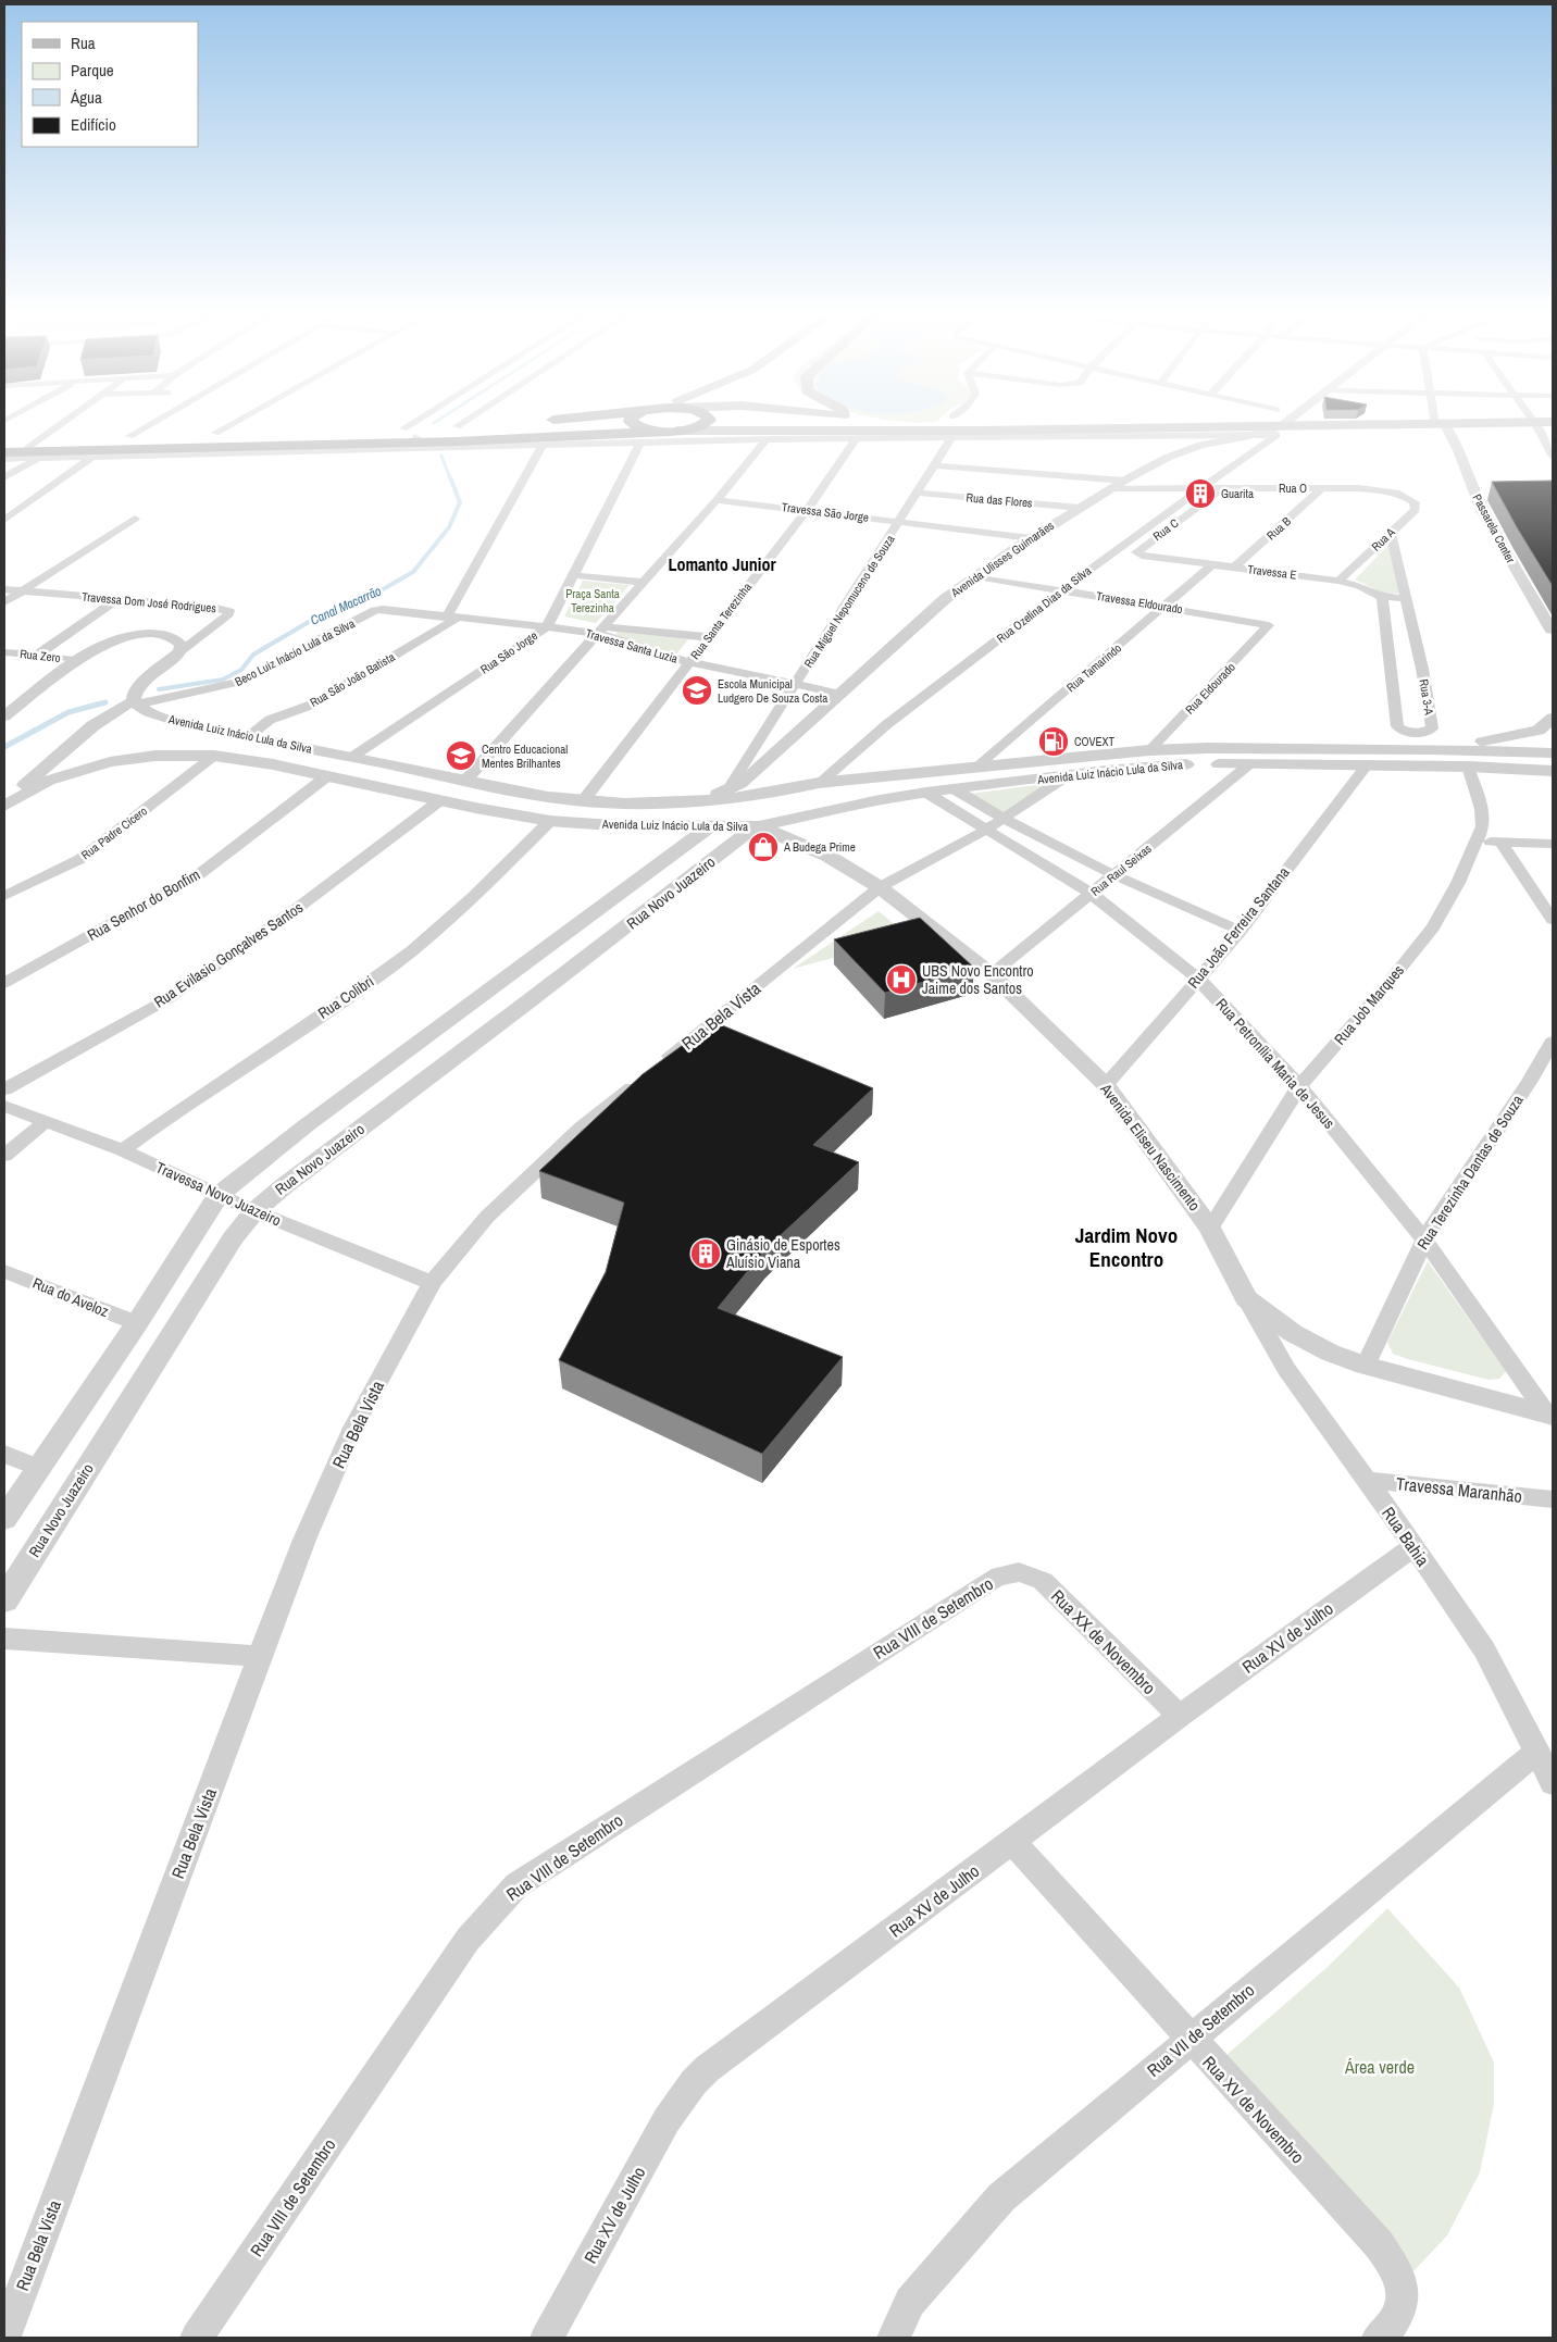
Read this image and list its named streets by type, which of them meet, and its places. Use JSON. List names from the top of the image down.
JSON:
{
  "streets": {
    "street": [
      "Rua O",
      "Rua das Flores",
      "Travessa São Jorge",
      "Rua B",
      "Passarela Center",
      "Rua C",
      "Rua A",
      "Avenida Ulisses Guimarães",
      "Travessa E",
      "Rua Miguel Nepomuceno de Souza",
      "Travessa Dom José Rodrigues",
      "Travessa Eldourado",
      "Rua Ozelina Dias da Silva",
      "Rua Santa Terezinha",
      "Travessa Santa Luzia",
      "Beco Luiz Inácio Lula da Silva",
      "Rua São Jorge",
      "Rua Zero",
      "Rua Tamarindo",
      "Rua São João Batista",
      "Rua Eldourado",
      "Rua 3-A",
      "Avenida Luiz Inácio Lula da Silva",
      "Rua Padre Cícero",
      "Rua Raul Seixas",
      "Rua Novo Juazeiro",
      "Rua Senhor do Bonfim",
      "Rua João Ferreira Santana",
      "Rua Evilasio Gonçalves Santos",
      "Rua Colibri",
      "Rua Job Marques",
      "Rua Bela Vista",
      "Rua Petronília Maria de Jesus",
      "Avenida Eliseu Nascimento",
      "Rua Terezinha Dantas de Souza",
      "Travessa Novo Juazeiro",
      "Rua do Aveloz",
      "Travessa Maranhão",
      "Rua Bahia",
      "Rua VIII de Setembro",
      "Rua XV de Julho",
      "Rua XX de Novembro",
      "Rua VII de Setembro",
      "Rua XV de Novembro"
    ]
  },
  "crossings": [
    ["Rua O", "Rua B"],
    ["Rua O", "Rua C"],
    ["Rua O", "Rua A"],
    ["Rua O", "Avenida Ulisses Guimarães"],
    ["Rua O", "Rua Ozelina Dias da Silva"],
    ["Rua das Flores", "Avenida Ulisses Guimarães"],
    ["Rua das Flores", "Rua Miguel Nepomuceno de Souza"],
    ["Travessa São Jorge", "Avenida Ulisses Guimarães"],
    ["Travessa São Jorge", "Rua Miguel Nepomuceno de Souza"],
    ["Travessa São Jorge", "Rua Santa Terezinha"],
    ["Rua B", "Travessa E"],
    ["Rua C", "Travessa E"],
    ["Rua A", "Travessa E"],
    ["Rua A", "Rua 3-A"],
    ["Avenida Ulisses Guimarães", "Travessa Eldourado"],
    ["Avenida Ulisses Guimarães", "Travessa Santa Luzia"],
    ["Travessa E", "Rua 3-A"],
    ["Rua Miguel Nepomuceno de Souza", "Travessa Santa Luzia"],
    ["Travessa Eldourado", "Rua Ozelina Dias da Silva"],
    ["Travessa Eldourado", "Rua Tamarindo"],
    ["Travessa Eldourado", "Rua Eldourado"],
    ["Rua Ozelina Dias da Silva", "Avenida Luiz Inácio Lula da Silva"],
    ["Rua Santa Terezinha", "Travessa Santa Luzia"],
    ["Rua Santa Terezinha", "Avenida Luiz Inácio Lula da Silva"],
    ["Travessa Santa Luzia", "Beco Luiz Inácio Lula da Silva"],
    ["Travessa Santa Luzia", "Rua São Jorge"],
    ["Travessa Santa Luzia", "Rua São João Batista"],
    ["Beco Luiz Inácio Lula da Silva", "Avenida Luiz Inácio Lula da Silva"],
    ["Rua São Jorge", "Avenida Luiz Inácio Lula da Silva"],
    ["Rua Tamarindo", "Avenida Luiz Inácio Lula da Silva"],
    ["Rua São João Batista", "Avenida Luiz Inácio Lula da Silva"],
    ["Rua Eldourado", "Avenida Luiz Inácio Lula da Silva"],
    ["Avenida Luiz Inácio Lula da Silva", "Rua Padre Cícero"],
    ["Avenida Luiz Inácio Lula da Silva", "Rua Raul Seixas"],
    ["Avenida Luiz Inácio Lula da Silva", "Rua Novo Juazeiro"],
    ["Avenida Luiz Inácio Lula da Silva", "Rua Senhor do Bonfim"],
    ["Avenida Luiz Inácio Lula da Silva", "Rua João Ferreira Santana"],
    ["Avenida Luiz Inácio Lula da Silva", "Rua Evilasio Gonçalves Santos"],
    ["Avenida Luiz Inácio Lula da Silva", "Rua Colibri"],
    ["Avenida Luiz Inácio Lula da Silva", "Rua Job Marques"],
    ["Avenida Luiz Inácio Lula da Silva", "Rua Bela Vista"],
    ["Avenida Luiz Inácio Lula da Silva", "Rua Petronília Maria de Jesus"],
    ["Avenida Luiz Inácio Lula da Silva", "Avenida Eliseu Nascimento"],
    ["Rua Raul Seixas", "Rua Petronília Maria de Jesus"],
    ["Rua Raul Seixas", "Avenida Eliseu Nascimento"],
    ["Rua Novo Juazeiro", "Avenida Eliseu Nascimento"],
    ["Rua Novo Juazeiro", "Travessa Novo Juazeiro"],
    ["Rua Novo Juazeiro", "Rua do Aveloz"],
    ["Rua João Ferreira Santana", "Rua Petronília Maria de Jesus"],
    ["Rua João Ferreira Santana", "Avenida Eliseu Nascimento"],
    ["Rua Colibri", "Travessa Novo Juazeiro"],
    ["Rua Job Marques", "Rua Petronília Maria de Jesus"],
    ["Rua Job Marques", "Avenida Eliseu Nascimento"],
    ["Rua Bela Vista", "Rua Petronília Maria de Jesus"],
    ["Rua Bela Vista", "Avenida Eliseu Nascimento"],
    ["Rua Bela Vista", "Travessa Novo Juazeiro"],
    ["Rua Petronília Maria de Jesus", "Avenida Eliseu Nascimento"],
    ["Rua Petronília Maria de Jesus", "Rua Terezinha Dantas de Souza"],
    ["Avenida Eliseu Nascimento", "Rua Terezinha Dantas de Souza"],
    ["Avenida Eliseu Nascimento", "Rua Bahia"],
    ["Travessa Maranhão", "Rua Bahia"],
    ["Rua Bahia", "Rua XV de Julho"],
    ["Rua Bahia", "Rua VII de Setembro"],
    ["Rua VIII de Setembro", "Rua XX de Novembro"],
    ["Rua XV de Julho", "Rua XX de Novembro"],
    ["Rua XV de Julho", "Rua XV de Novembro"],
    ["Rua VII de Setembro", "Rua XV de Novembro"]
  ],
  "districts": ["Lomanto Junior", "Jardim Novo Encontro"],
  "water": ["Canal Macarrão"],
  "parks": ["Praça Santa Terezinha", "Área verde"],
  "places": {
    "building": ["Guarita", "Ginásio de Esportes Aluísio Viana"],
    "school or university": ["Escola Municipal Ludgero De Souza Costa", "Centro Educacional Mentes Brilhantes"],
    "fuel station": ["COVEXT"],
    "shop": ["A Budega Prime"],
    "hospital": ["UBS Novo Encontro Jaime dos Santos"]
  },
  "legend": [
    "Rua",
    "Parque",
    "Água",
    "Edifício"
  ]
}
